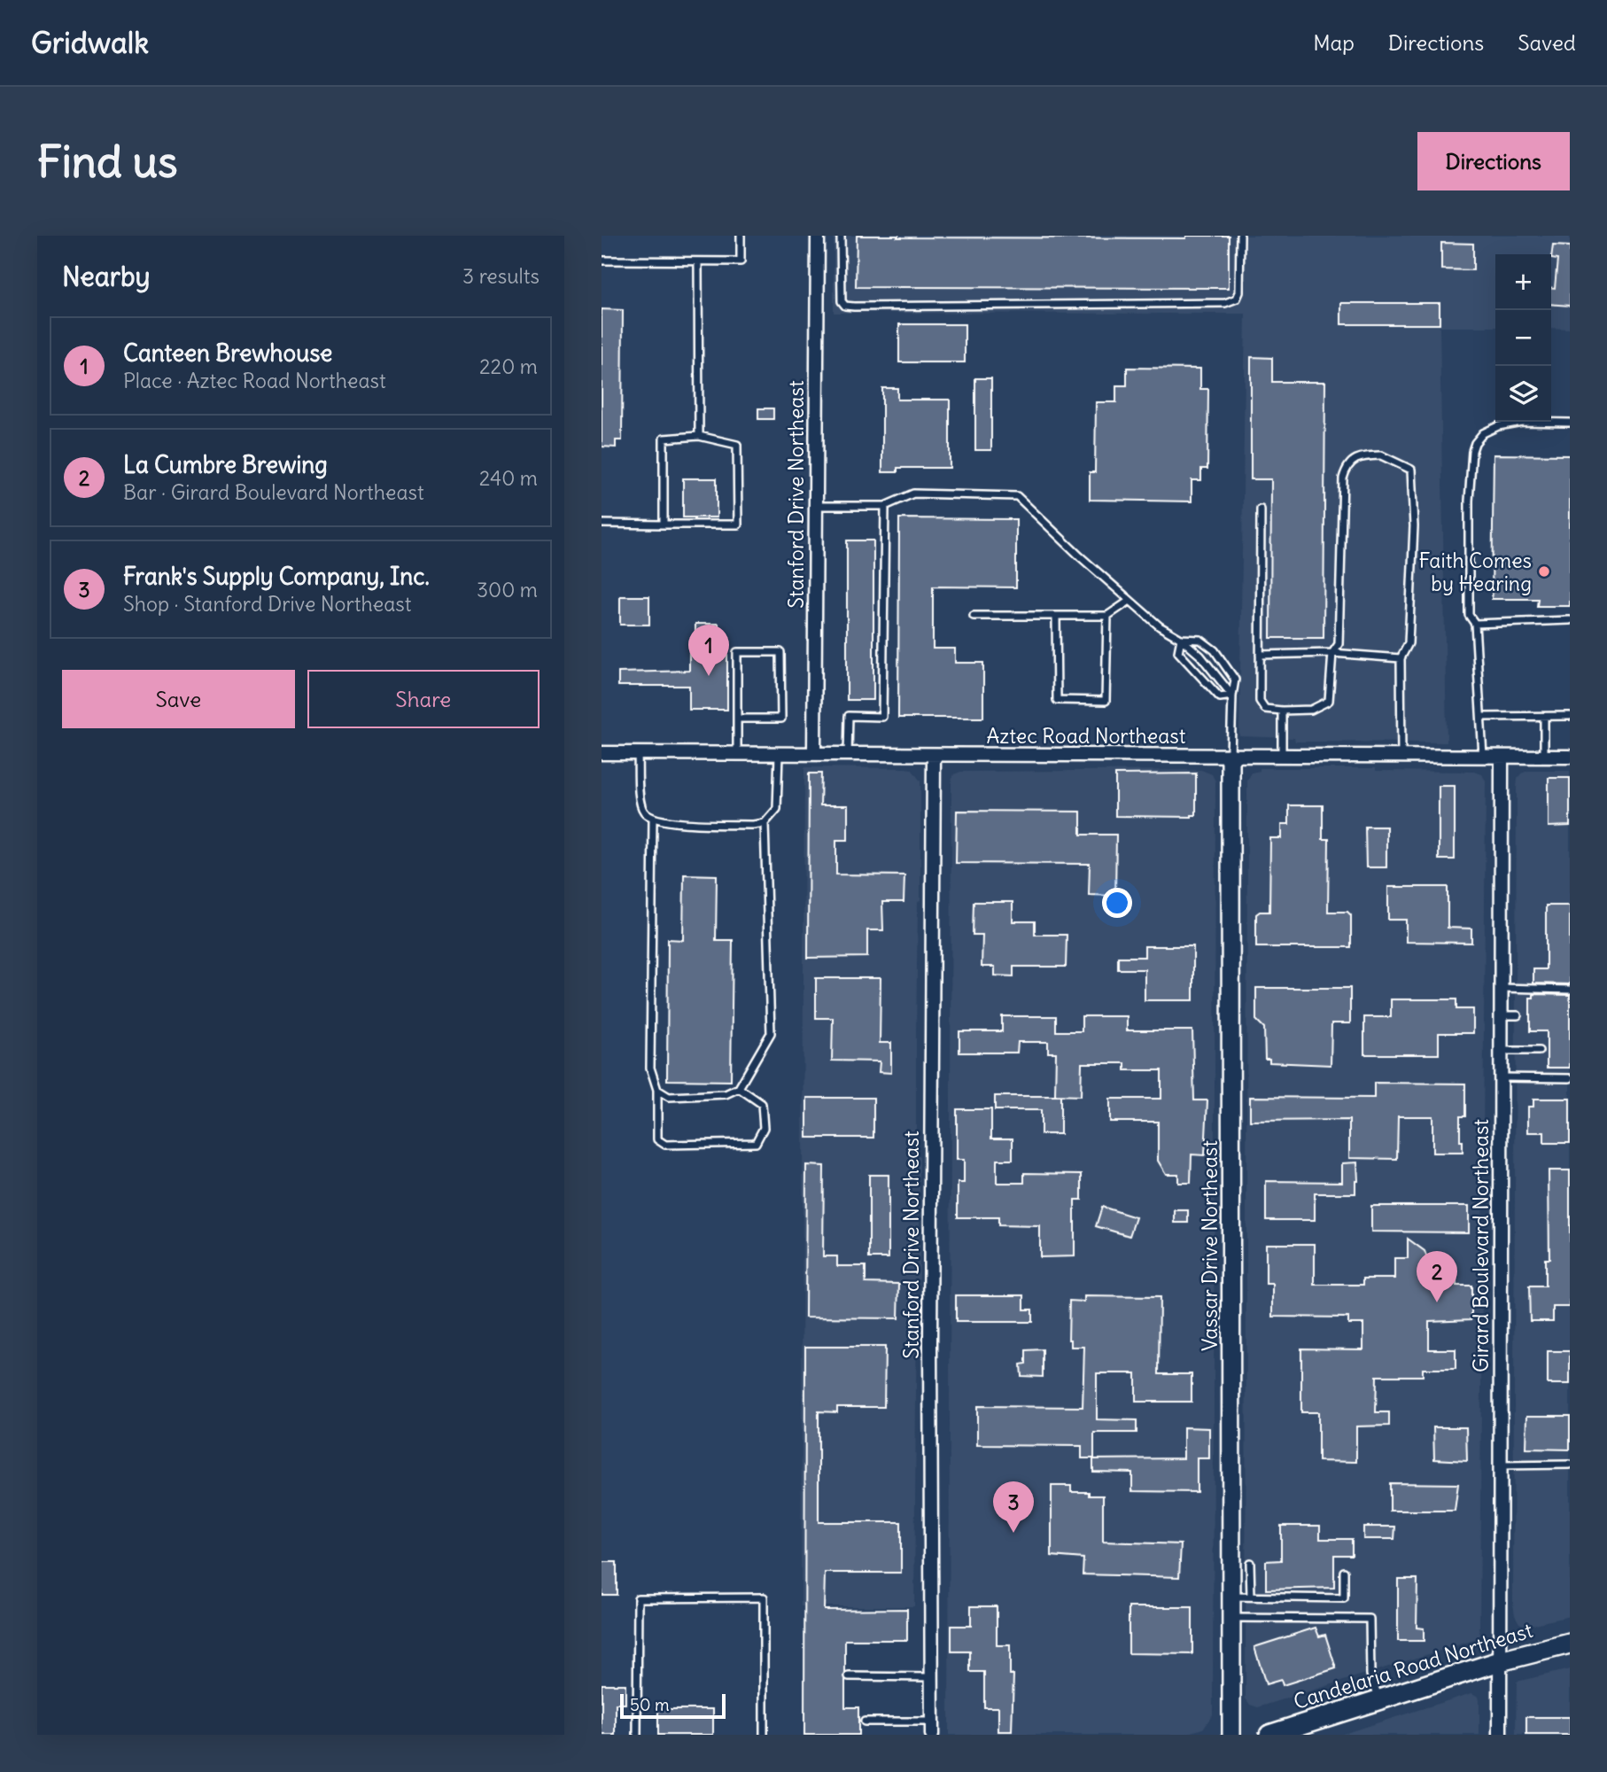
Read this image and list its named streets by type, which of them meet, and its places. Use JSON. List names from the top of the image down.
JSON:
{
  "streets": {
    "main road": ["Candelaria Road Northeast"],
    "street": [
      "Stanford Drive Northeast",
      "Aztec Road Northeast",
      "Vassar Drive Northeast",
      "Girard Boulevard Northeast"
    ]
  },
  "crossings": [
    ["Stanford Drive Northeast", "Aztec Road Northeast"],
    ["Aztec Road Northeast", "Vassar Drive Northeast"],
    ["Aztec Road Northeast", "Girard Boulevard Northeast"],
    ["Girard Boulevard Northeast", "Candelaria Road Northeast"]
  ],
  "places": ["Faith Comes by Hearing"],
  "scale_bar": "50 m",
  "page": {
    "header": "Gridwalk",
    "nav": ["Map", "Directions", "Saved"],
    "buttons": [
      "Directions",
      ["Save", "Share"]
    ],
    "title": "Find us",
    "heading": ["Nearby", "3 results"],
    "map_buttons": ["+", "−"],
    "list": [
      {
        "mark": "1",
        "name": "Canteen Brewhouse",
        "note": "Place · Aztec Road Northeast",
        "value": "220 m"
      },
      {
        "mark": "2",
        "name": "La Cumbre Brewing",
        "note": "Bar · Girard Boulevard Northeast",
        "value": "240 m"
      },
      {
        "mark": "3",
        "name": "Frank's Supply Company, Inc.",
        "note": "Shop · Stanford Drive Northeast",
        "value": "300 m"
      }
    ],
    "pins": ["1", "2", "3"],
    "scale": "50 m"
  }
}
